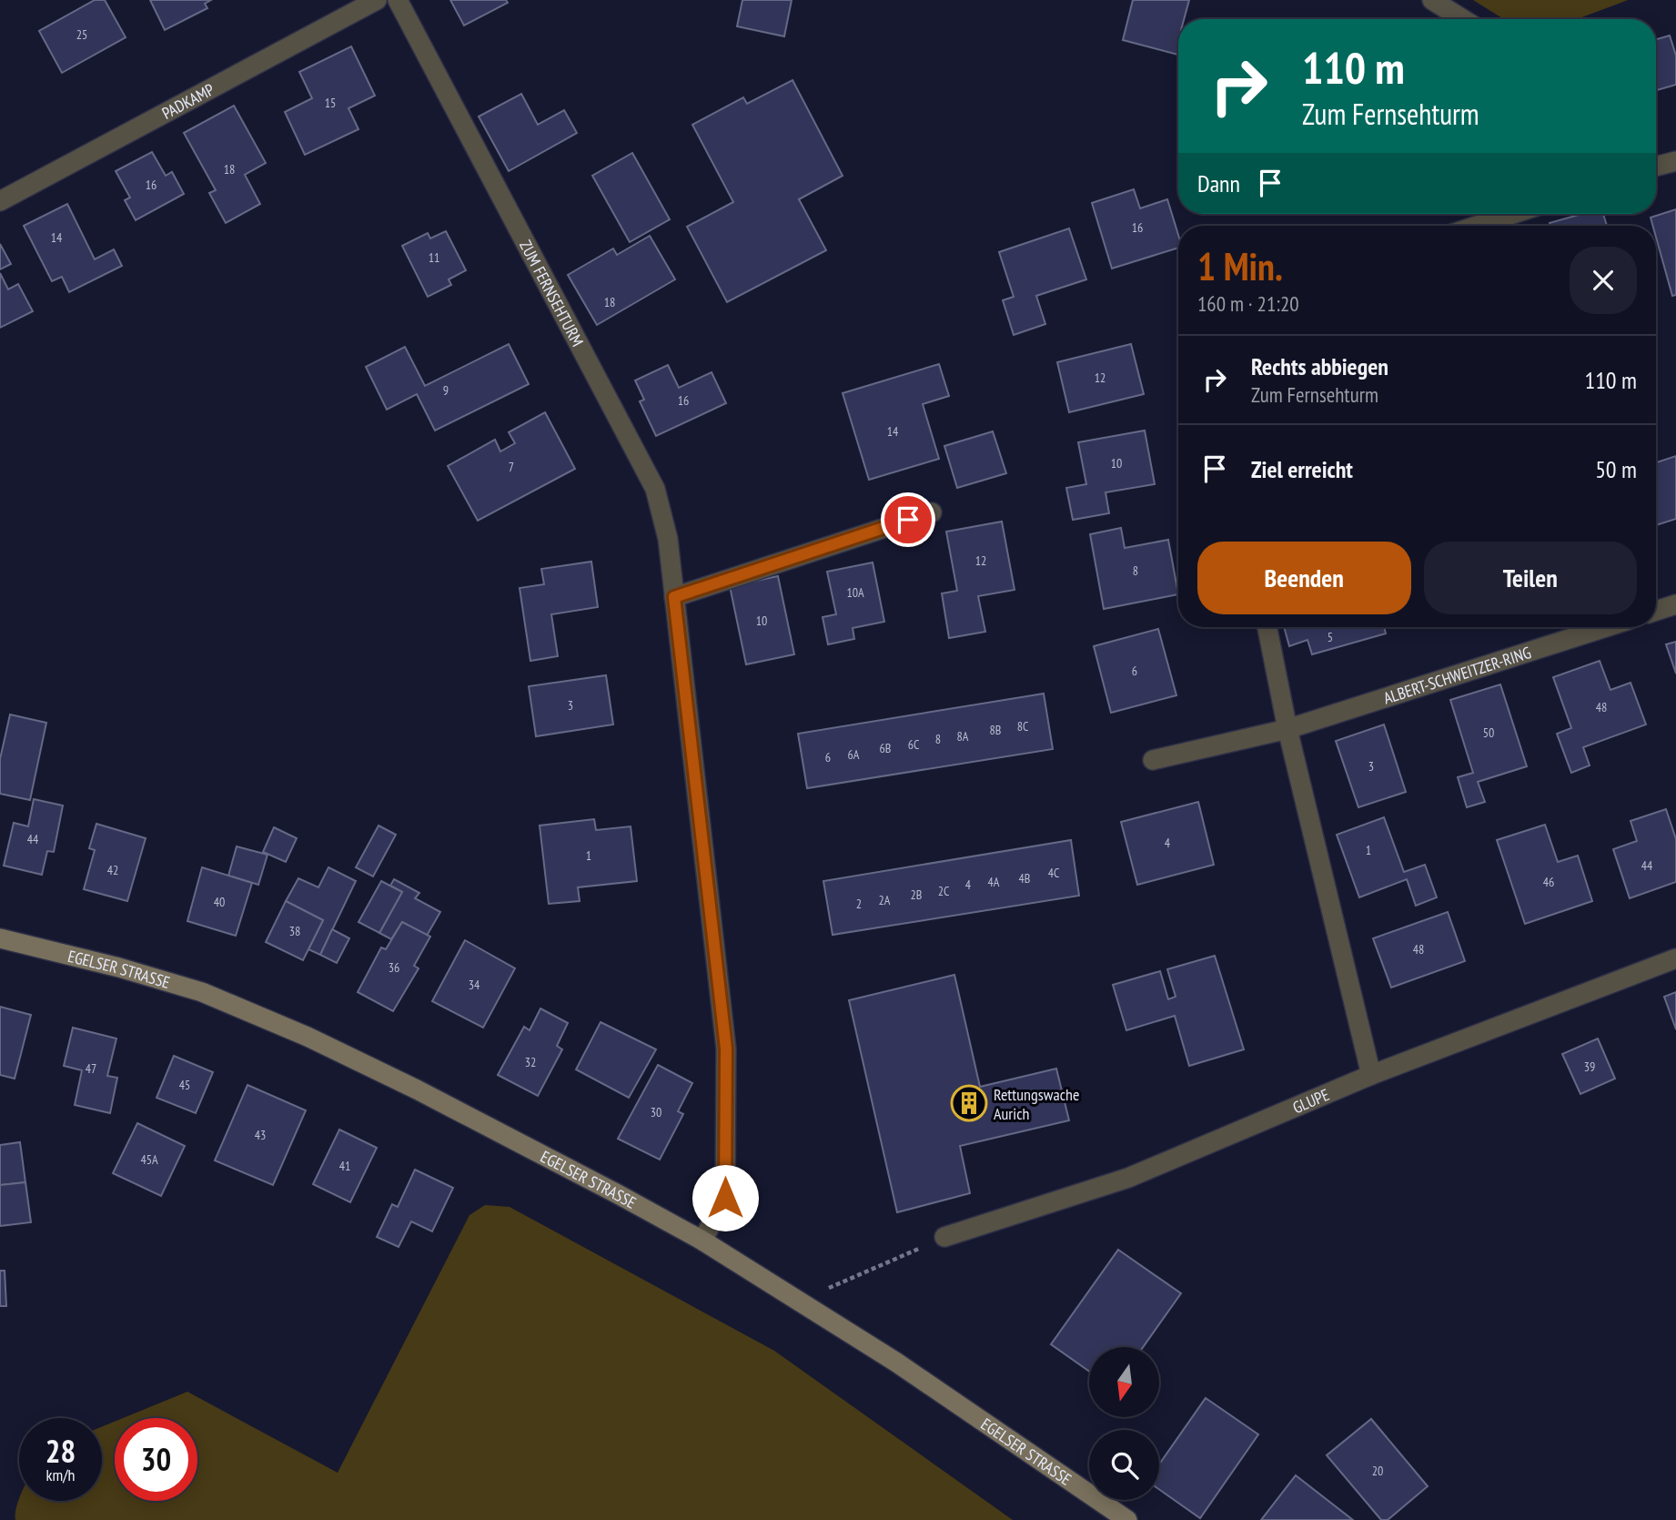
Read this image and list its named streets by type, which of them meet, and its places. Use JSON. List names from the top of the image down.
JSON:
{
  "streets": {
    "main road": ["EGELSER STRASSE"],
    "street": [
      "PADKAMP",
      "ZUM FERNSEHTURM",
      "ALBERT-SCHWEITZER-RING",
      "GLUPE"
    ]
  },
  "crossings": [
    ["ZUM FERNSEHTURM", "EGELSER STRASSE"]
  ],
  "places": {
    "building": ["Rettungswache Aurich"]
  },
  "house_numbers": [
    "25",
    "15",
    "18",
    "16",
    "16",
    "14",
    "11",
    "18",
    "12",
    "9",
    "16",
    "14",
    "10",
    "7",
    "12",
    "8",
    "10A",
    "10",
    "5",
    "6",
    "3",
    "48",
    "8C",
    "8B",
    "50",
    "8A",
    "8",
    "6C",
    "6B",
    "6A",
    "6",
    "3",
    "44",
    "4",
    "1",
    "1",
    "44",
    "42",
    "4C",
    "4B",
    "4A",
    "46",
    "4",
    "2C",
    "2B",
    "2A",
    "40",
    "2",
    "38",
    "48",
    "36",
    "34",
    "32",
    "39",
    "47",
    "45",
    "30",
    "43",
    "45A",
    "41",
    "20"
  ],
  "north": "bottom",
  "page": {
    "turn": ["110 m", "Zum Fernsehturm"],
    "then": "Dann",
    "heading": ["1 Min.", "160 m · 21:20"],
    "list": [
      {
        "name": "Rechts abbiegen",
        "note": "Zum Fernsehturm",
        "value": "110 m"
      },
      {
        "name": "Ziel erreicht",
        "value": "50 m"
      }
    ],
    "buttons": ["Beenden", "Teilen"],
    "speed": "28 km/h",
    "limit": "30"
  }
}
